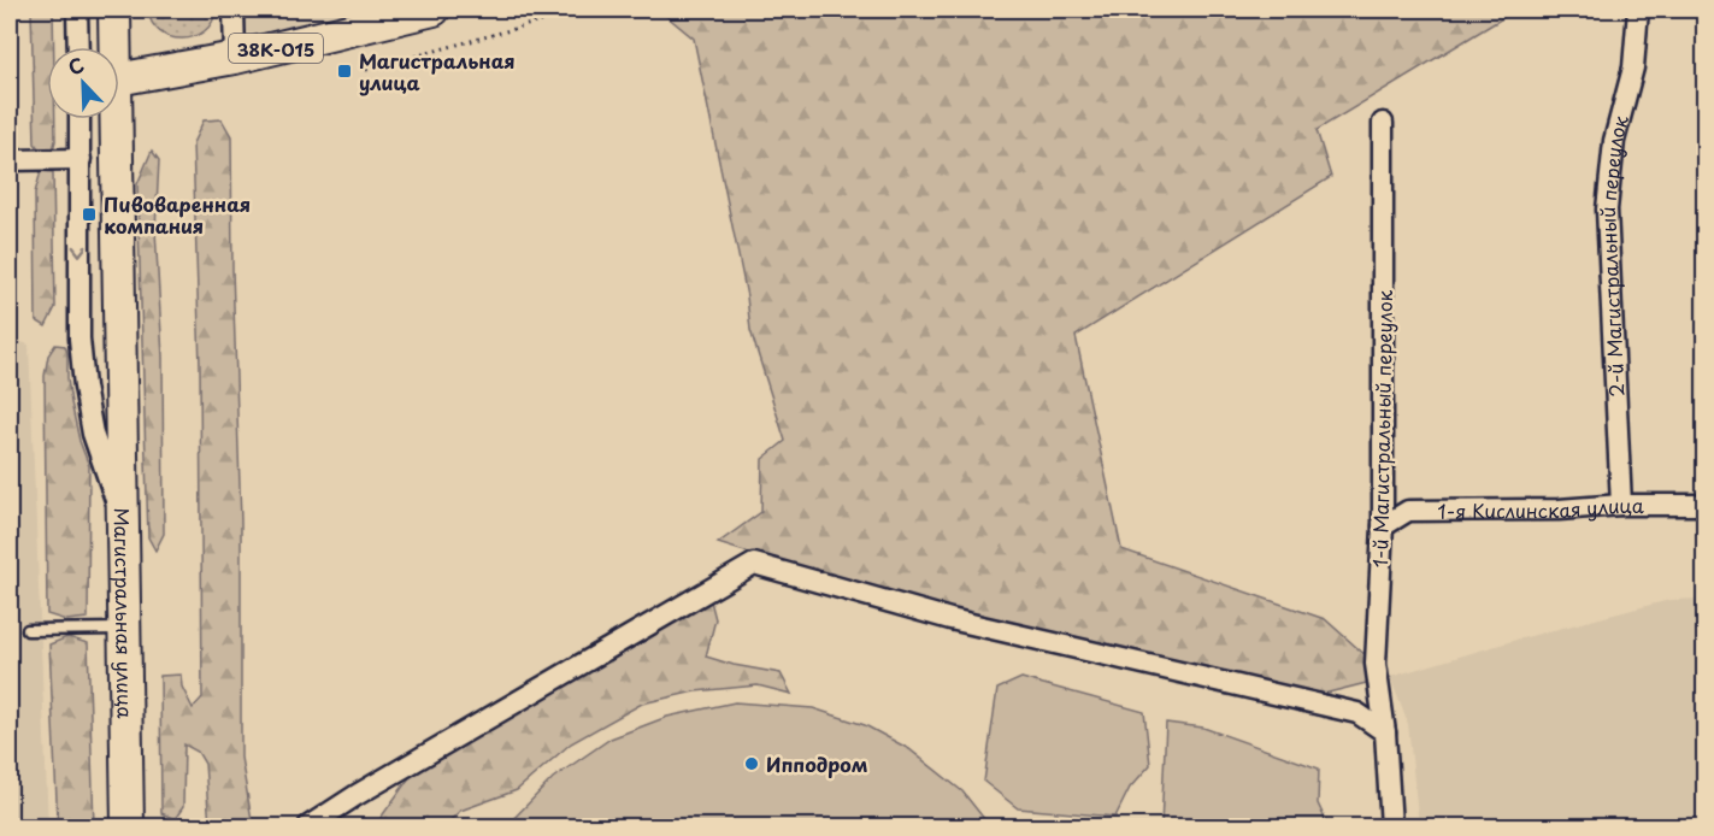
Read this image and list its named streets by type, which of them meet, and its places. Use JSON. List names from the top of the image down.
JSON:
{
  "streets": {
    "main road": ["38К-015", "Магистральная улица"],
    "street": ["2-й Магистральный переулок", "1-й Магистральный переулок", "1-я Кислинская улица"]
  },
  "crossings": [
    ["2-й Магистральный переулок", "1-я Кислинская улица"],
    ["1-й Магистральный переулок", "1-я Кислинская улица"]
  ],
  "places": {
    "transit": ["Магистральная улица", "Пивоваренная компания"],
    "other": ["Ипподром"]
  },
  "north": "top left"
}
